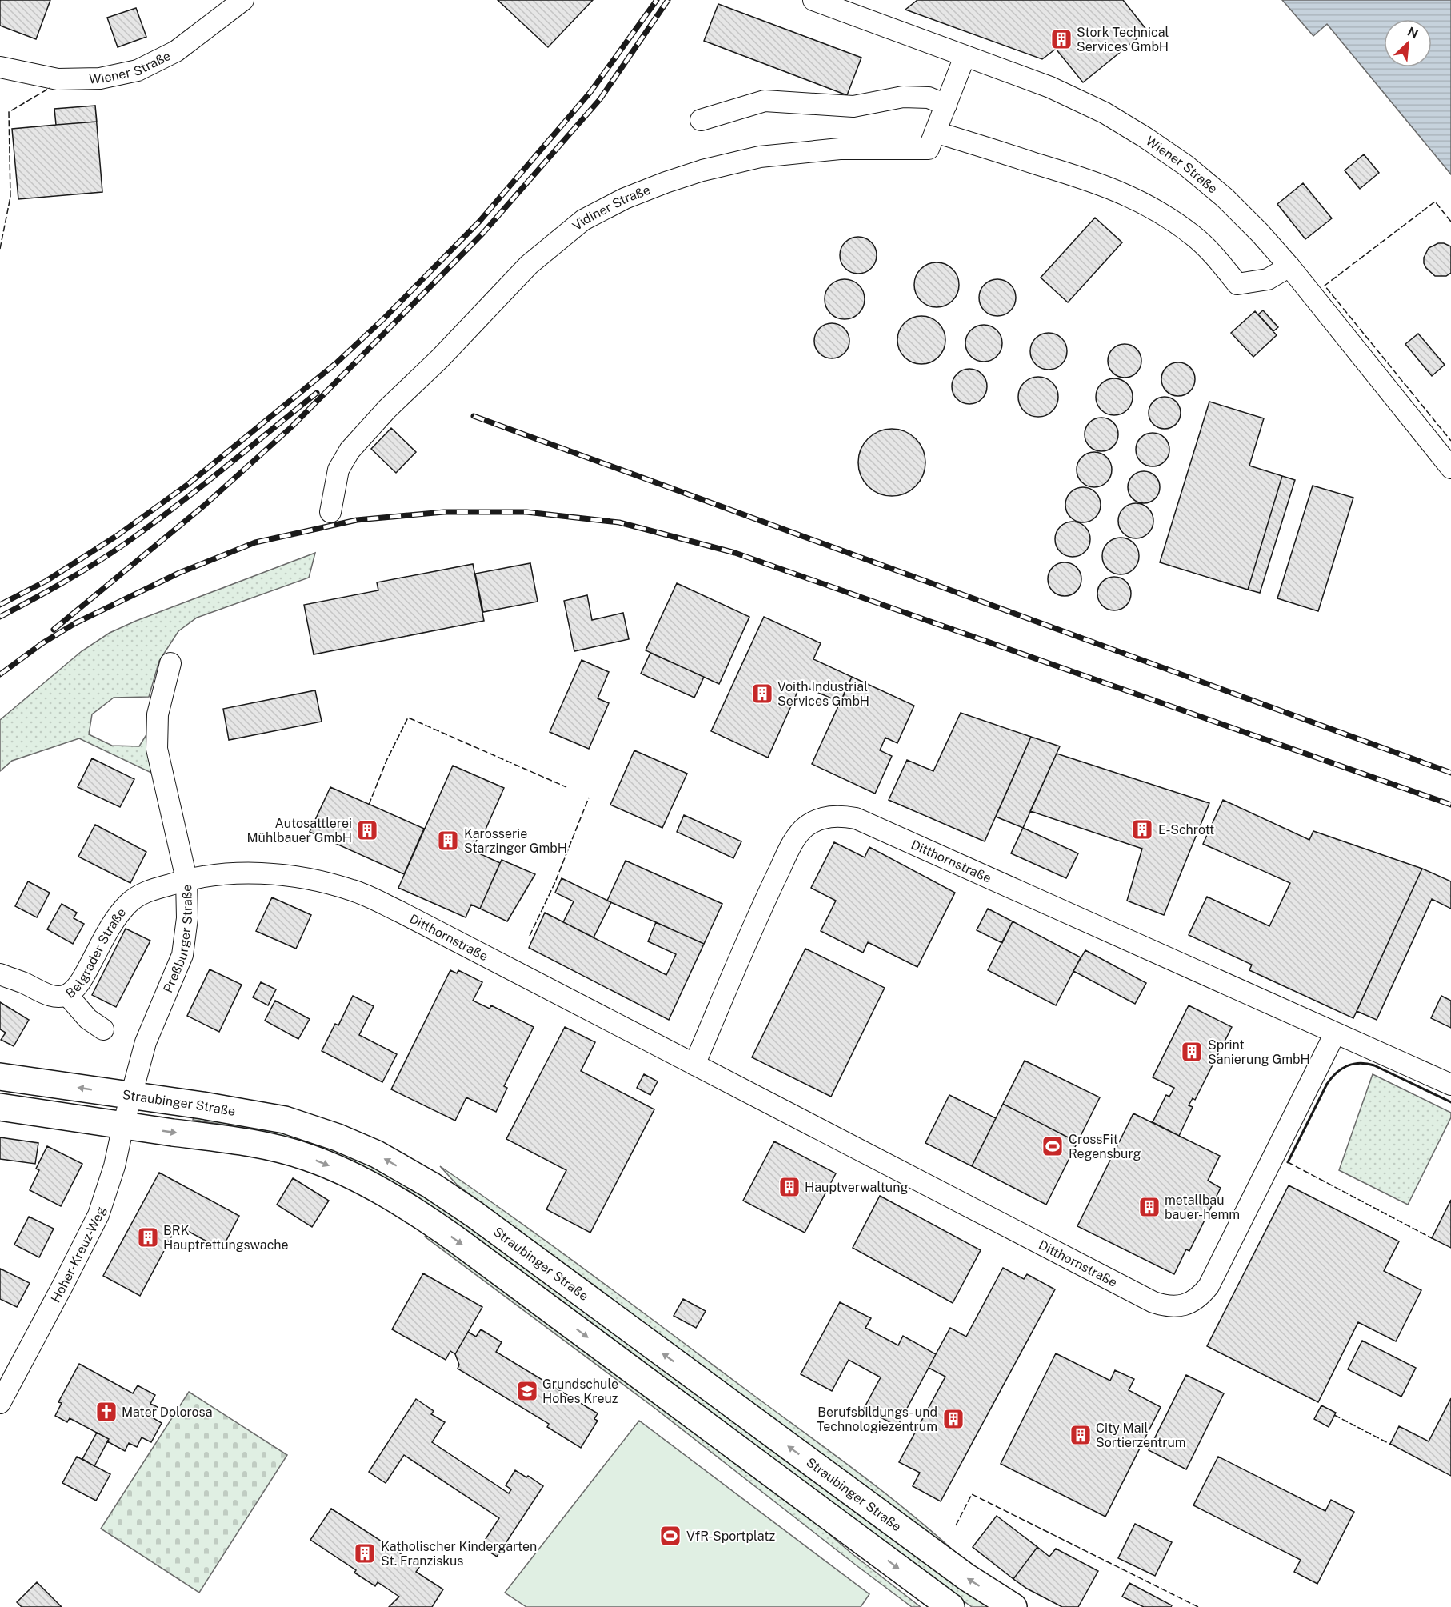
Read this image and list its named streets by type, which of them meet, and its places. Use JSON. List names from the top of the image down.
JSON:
{
  "streets": {
    "main road": ["Straubinger Straße"],
    "street": [
      "Wiener Straße",
      "Vidiner Straße",
      "Ditthornstraße",
      "Preßburger Straße",
      "Belgrader Straße",
      "Hoher-Kreuz-Weg"
    ]
  },
  "crossings": [
    ["Wiener Straße", "Vidiner Straße"],
    ["Ditthornstraße", "Preßburger Straße"],
    ["Ditthornstraße", "Belgrader Straße"],
    ["Preßburger Straße", "Belgrader Straße"],
    ["Preßburger Straße", "Straubinger Straße"],
    ["Preßburger Straße", "Hoher-Kreuz-Weg"],
    ["Straubinger Straße", "Hoher-Kreuz-Weg"]
  ],
  "places": {
    "building": [
      "Stork Technical Services GmbH",
      "Voith Industrial Services GmbH",
      "E-Schrott",
      "Autosattlerei Mühlbauer GmbH",
      "Karosserie Starzinger GmbH",
      "Sprint Sanierung GmbH",
      "Hauptverwaltung",
      "metallbau bauer-hemm",
      "BRK Hauptrettungswache",
      "Berufsbildungs- und Technologiezentrum",
      "City Mail Sortierzentrum",
      "Katholischer Kindergarten St. Franziskus"
    ],
    "sports": ["CrossFit Regensburg", "VfR-Sportplatz"],
    "school or university": ["Grundschule Hohes Kreuz"],
    "church": ["Mater Dolorosa"]
  },
  "north": "top right"
}
